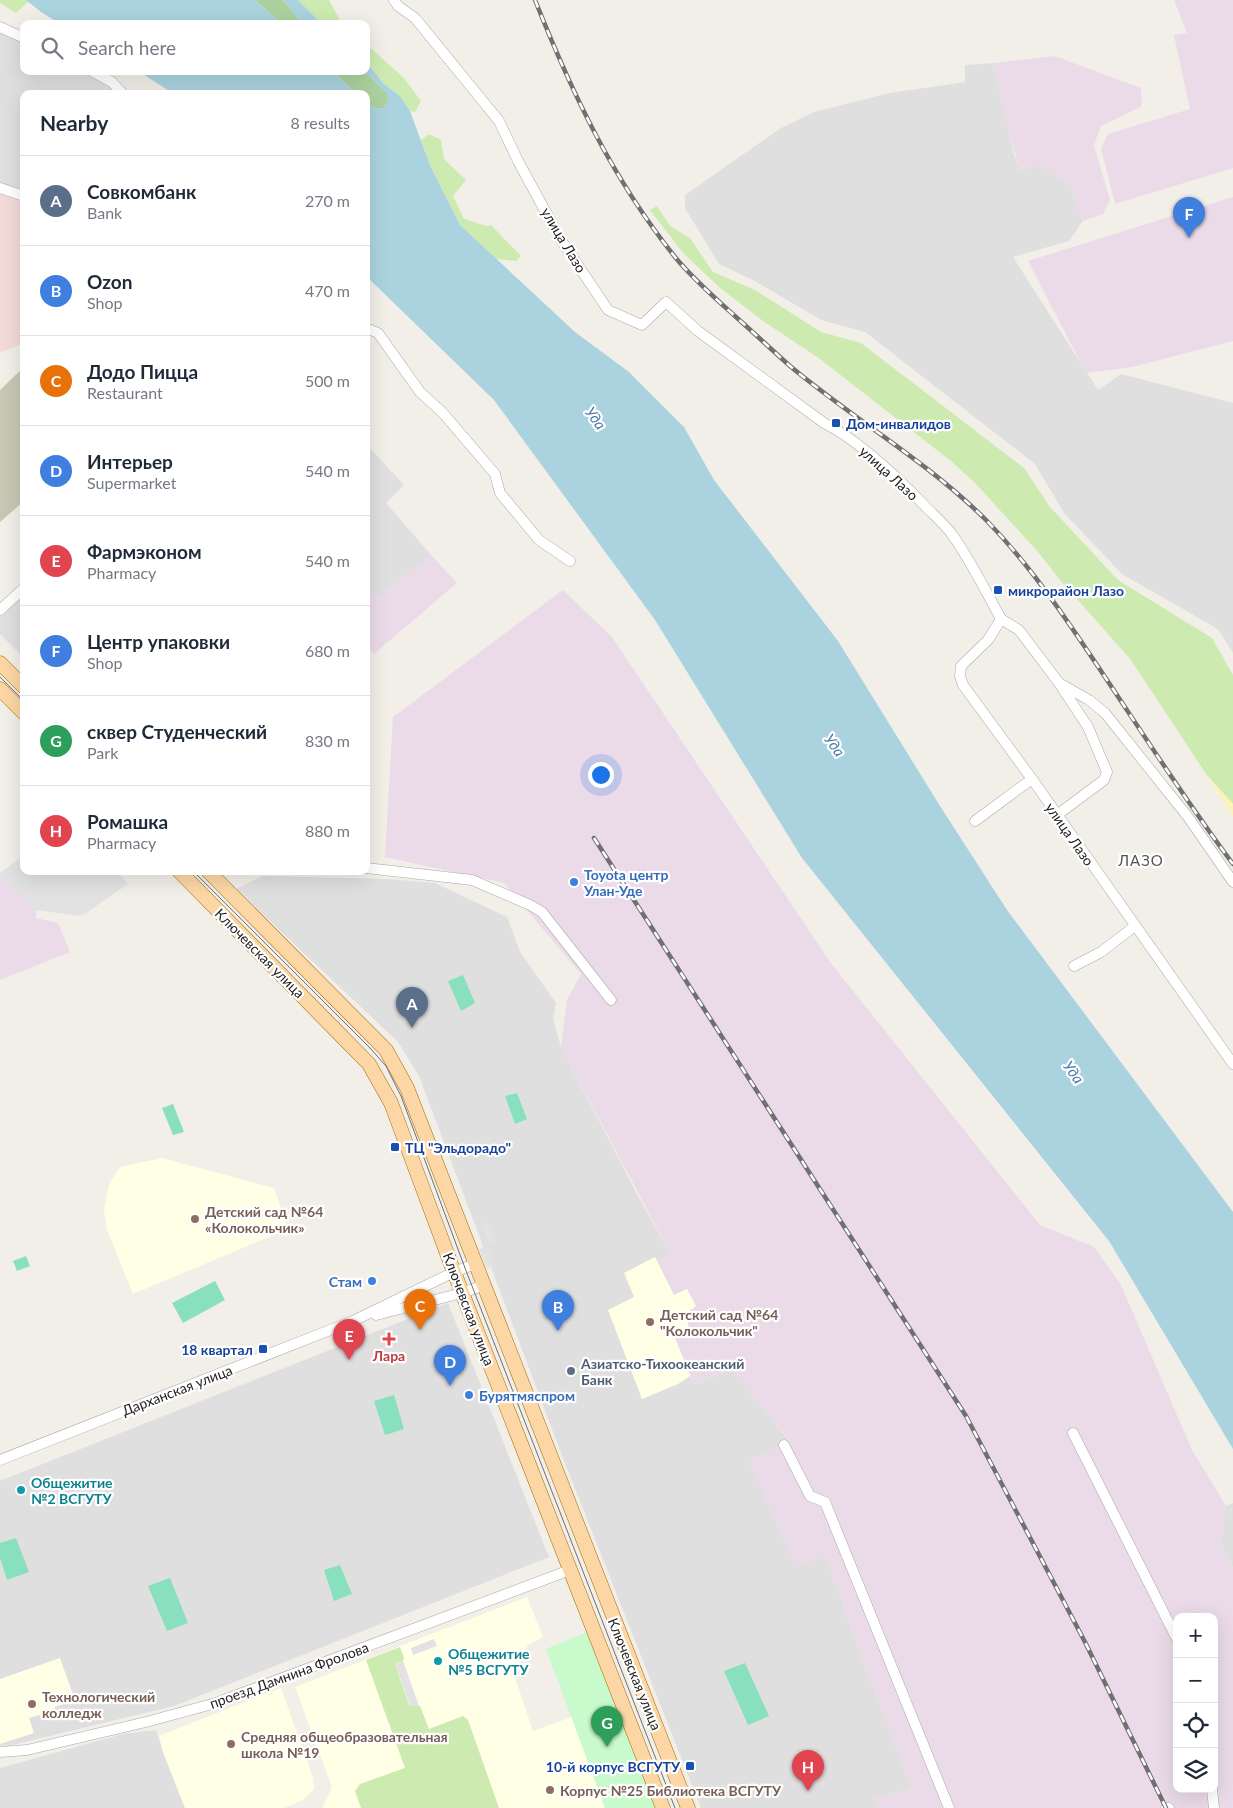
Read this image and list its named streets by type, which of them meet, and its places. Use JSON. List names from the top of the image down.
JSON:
{
  "streets": {
    "main road": ["Ключевская улица"],
    "street": ["улица Лазо", "Дарханская улица", "проезд Дамнина Фролова"]
  },
  "crossings": [
    ["Ключевская улица", "Дарханская улица"],
    ["Ключевская улица", "проезд Дамнина Фролова"]
  ],
  "districts": ["ЛАЗО"],
  "water": ["Уда"],
  "places": {
    "transit": [
      "Дом-инвалидов",
      "микрорайон Лазо",
      "ТЦ \"Эльдорадо\"",
      "18 квартал",
      "10-й корпус ВСГУТУ"
    ],
    "other": [
      "Toyota центр Улан-Уде",
      "Детский сад №64 «Колокольчик»",
      "Стам",
      "Детский сад №64 \"Колокольчик\"",
      "Азиатско-Тихоокеанский Банк",
      "Бурятмяспром",
      "Общежитие №2 ВСГУТУ",
      "Общежитие №5 ВСГУТУ",
      "Технологический колледж",
      "Средняя общеобразовательная школа №19",
      "Корпус №25 Библиотека ВСГУТУ"
    ],
    "health": ["Лара"]
  },
  "page": {
    "search": "Search here",
    "heading": ["Nearby", "8 results"],
    "list": [
      {
        "mark": "A",
        "name": "Совкомбанк",
        "note": "Bank",
        "value": "270 m"
      },
      {
        "mark": "B",
        "name": "Ozon",
        "note": "Shop",
        "value": "470 m"
      },
      {
        "mark": "C",
        "name": "Додо Пицца",
        "note": "Restaurant",
        "value": "500 m"
      },
      {
        "mark": "D",
        "name": "Интерьер",
        "note": "Supermarket",
        "value": "540 m"
      },
      {
        "mark": "E",
        "name": "Фармэконом",
        "note": "Pharmacy",
        "value": "540 m"
      },
      {
        "mark": "F",
        "name": "Центр упаковки",
        "note": "Shop",
        "value": "680 m"
      },
      {
        "mark": "G",
        "name": "сквер Студенческий",
        "note": "Park",
        "value": "830 m"
      },
      {
        "mark": "H",
        "name": "Ромашка",
        "note": "Pharmacy",
        "value": "880 m"
      }
    ],
    "pins": [
      "F",
      "A",
      "C",
      "B",
      "E",
      "D",
      "G",
      "H"
    ],
    "map_buttons": ["+", "−"]
  }
}
